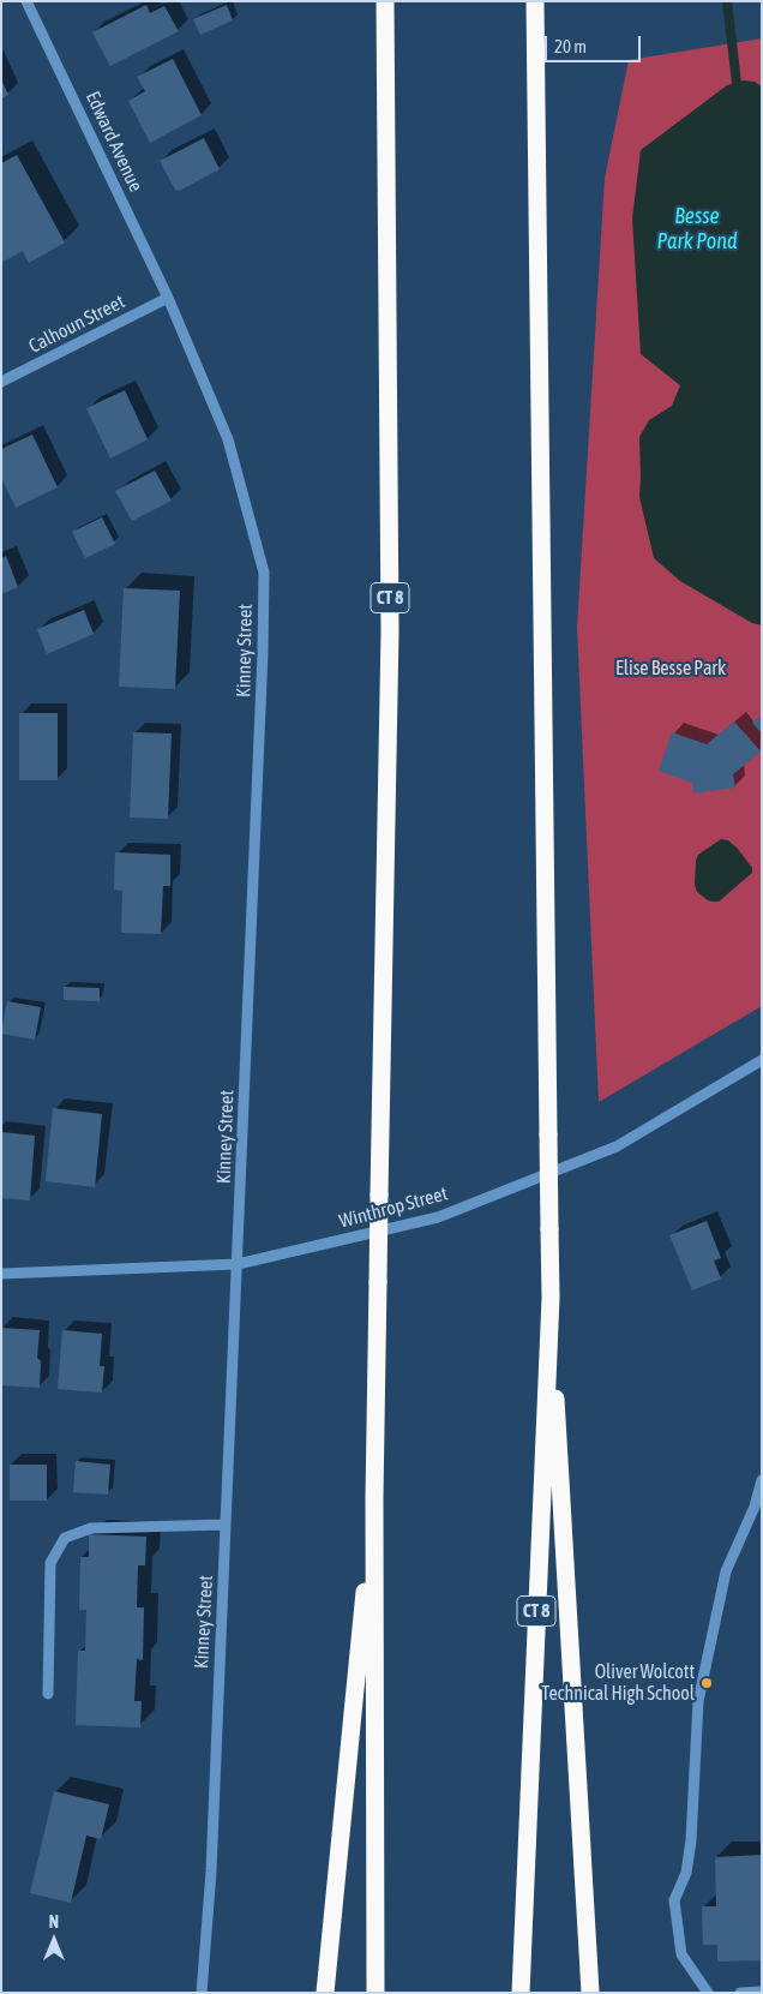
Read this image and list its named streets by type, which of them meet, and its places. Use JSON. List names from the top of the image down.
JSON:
{
  "streets": {
    "highway": ["CT 8"],
    "street": [
      "Edward Avenue",
      "Calhoun Street",
      "Kinney Street",
      "Winthrop Street"
    ]
  },
  "crossings": [
    ["Edward Avenue", "Calhoun Street"],
    ["Edward Avenue", "Kinney Street"],
    ["Calhoun Street", "Kinney Street"],
    ["Kinney Street", "Winthrop Street"]
  ],
  "water": ["Besse Park Pond"],
  "parks": ["Elise Besse Park"],
  "places": ["Oliver Wolcott Technical High School"],
  "scale_bar": "20 m",
  "north": "top"
}
